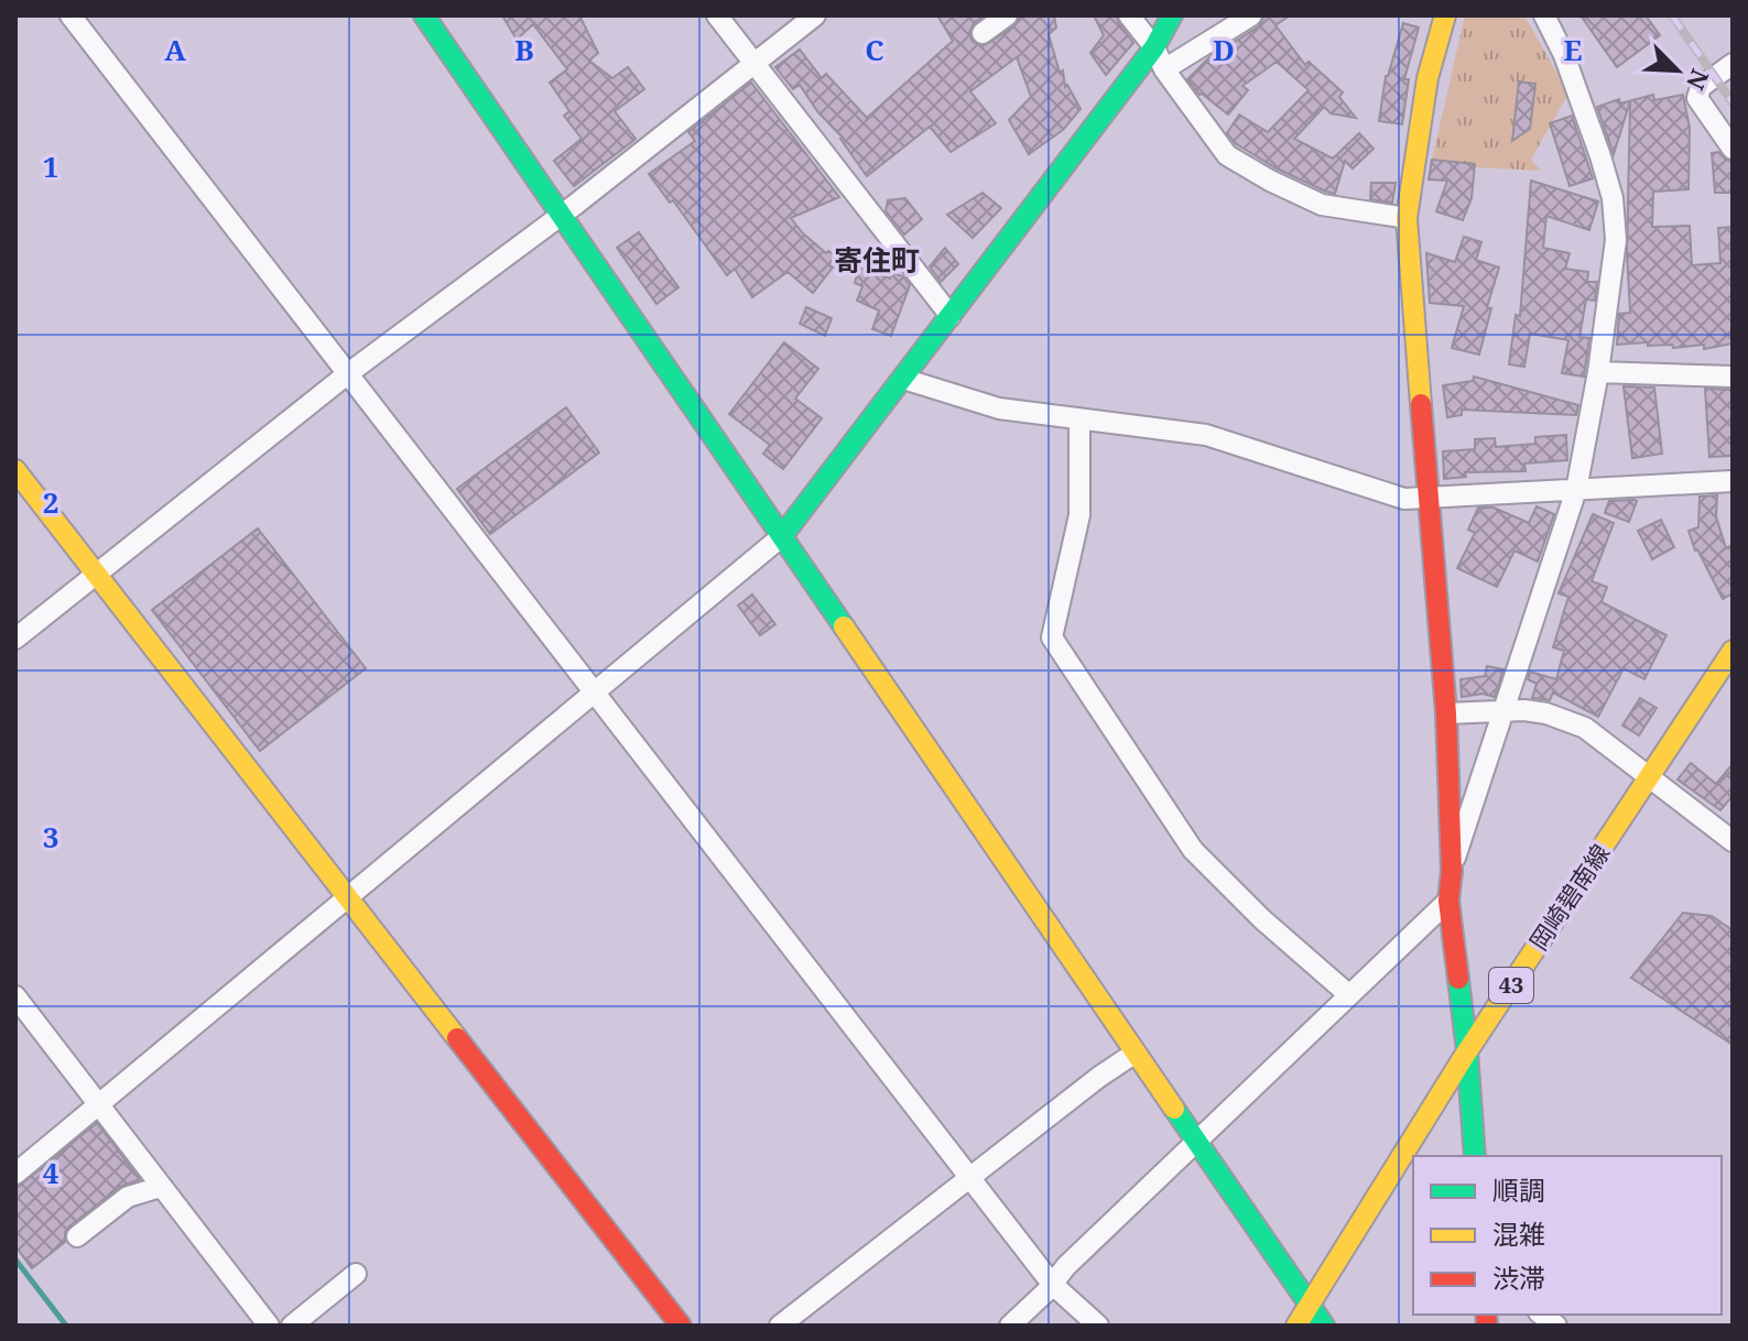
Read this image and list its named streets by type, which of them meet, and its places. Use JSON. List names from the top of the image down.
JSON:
{
  "streets": {
    "street": ["岡崎碧南線", "43"]
  },
  "districts": ["寄住町"],
  "legend": ["順調", "混雑", "渋滞"],
  "north": "bottom right",
  "grid": {
    "columns": [
      "A",
      "B",
      "C",
      "D",
      "E"
    ],
    "rows": [
      "1",
      "2",
      "3",
      "4"
    ]
  }
}
